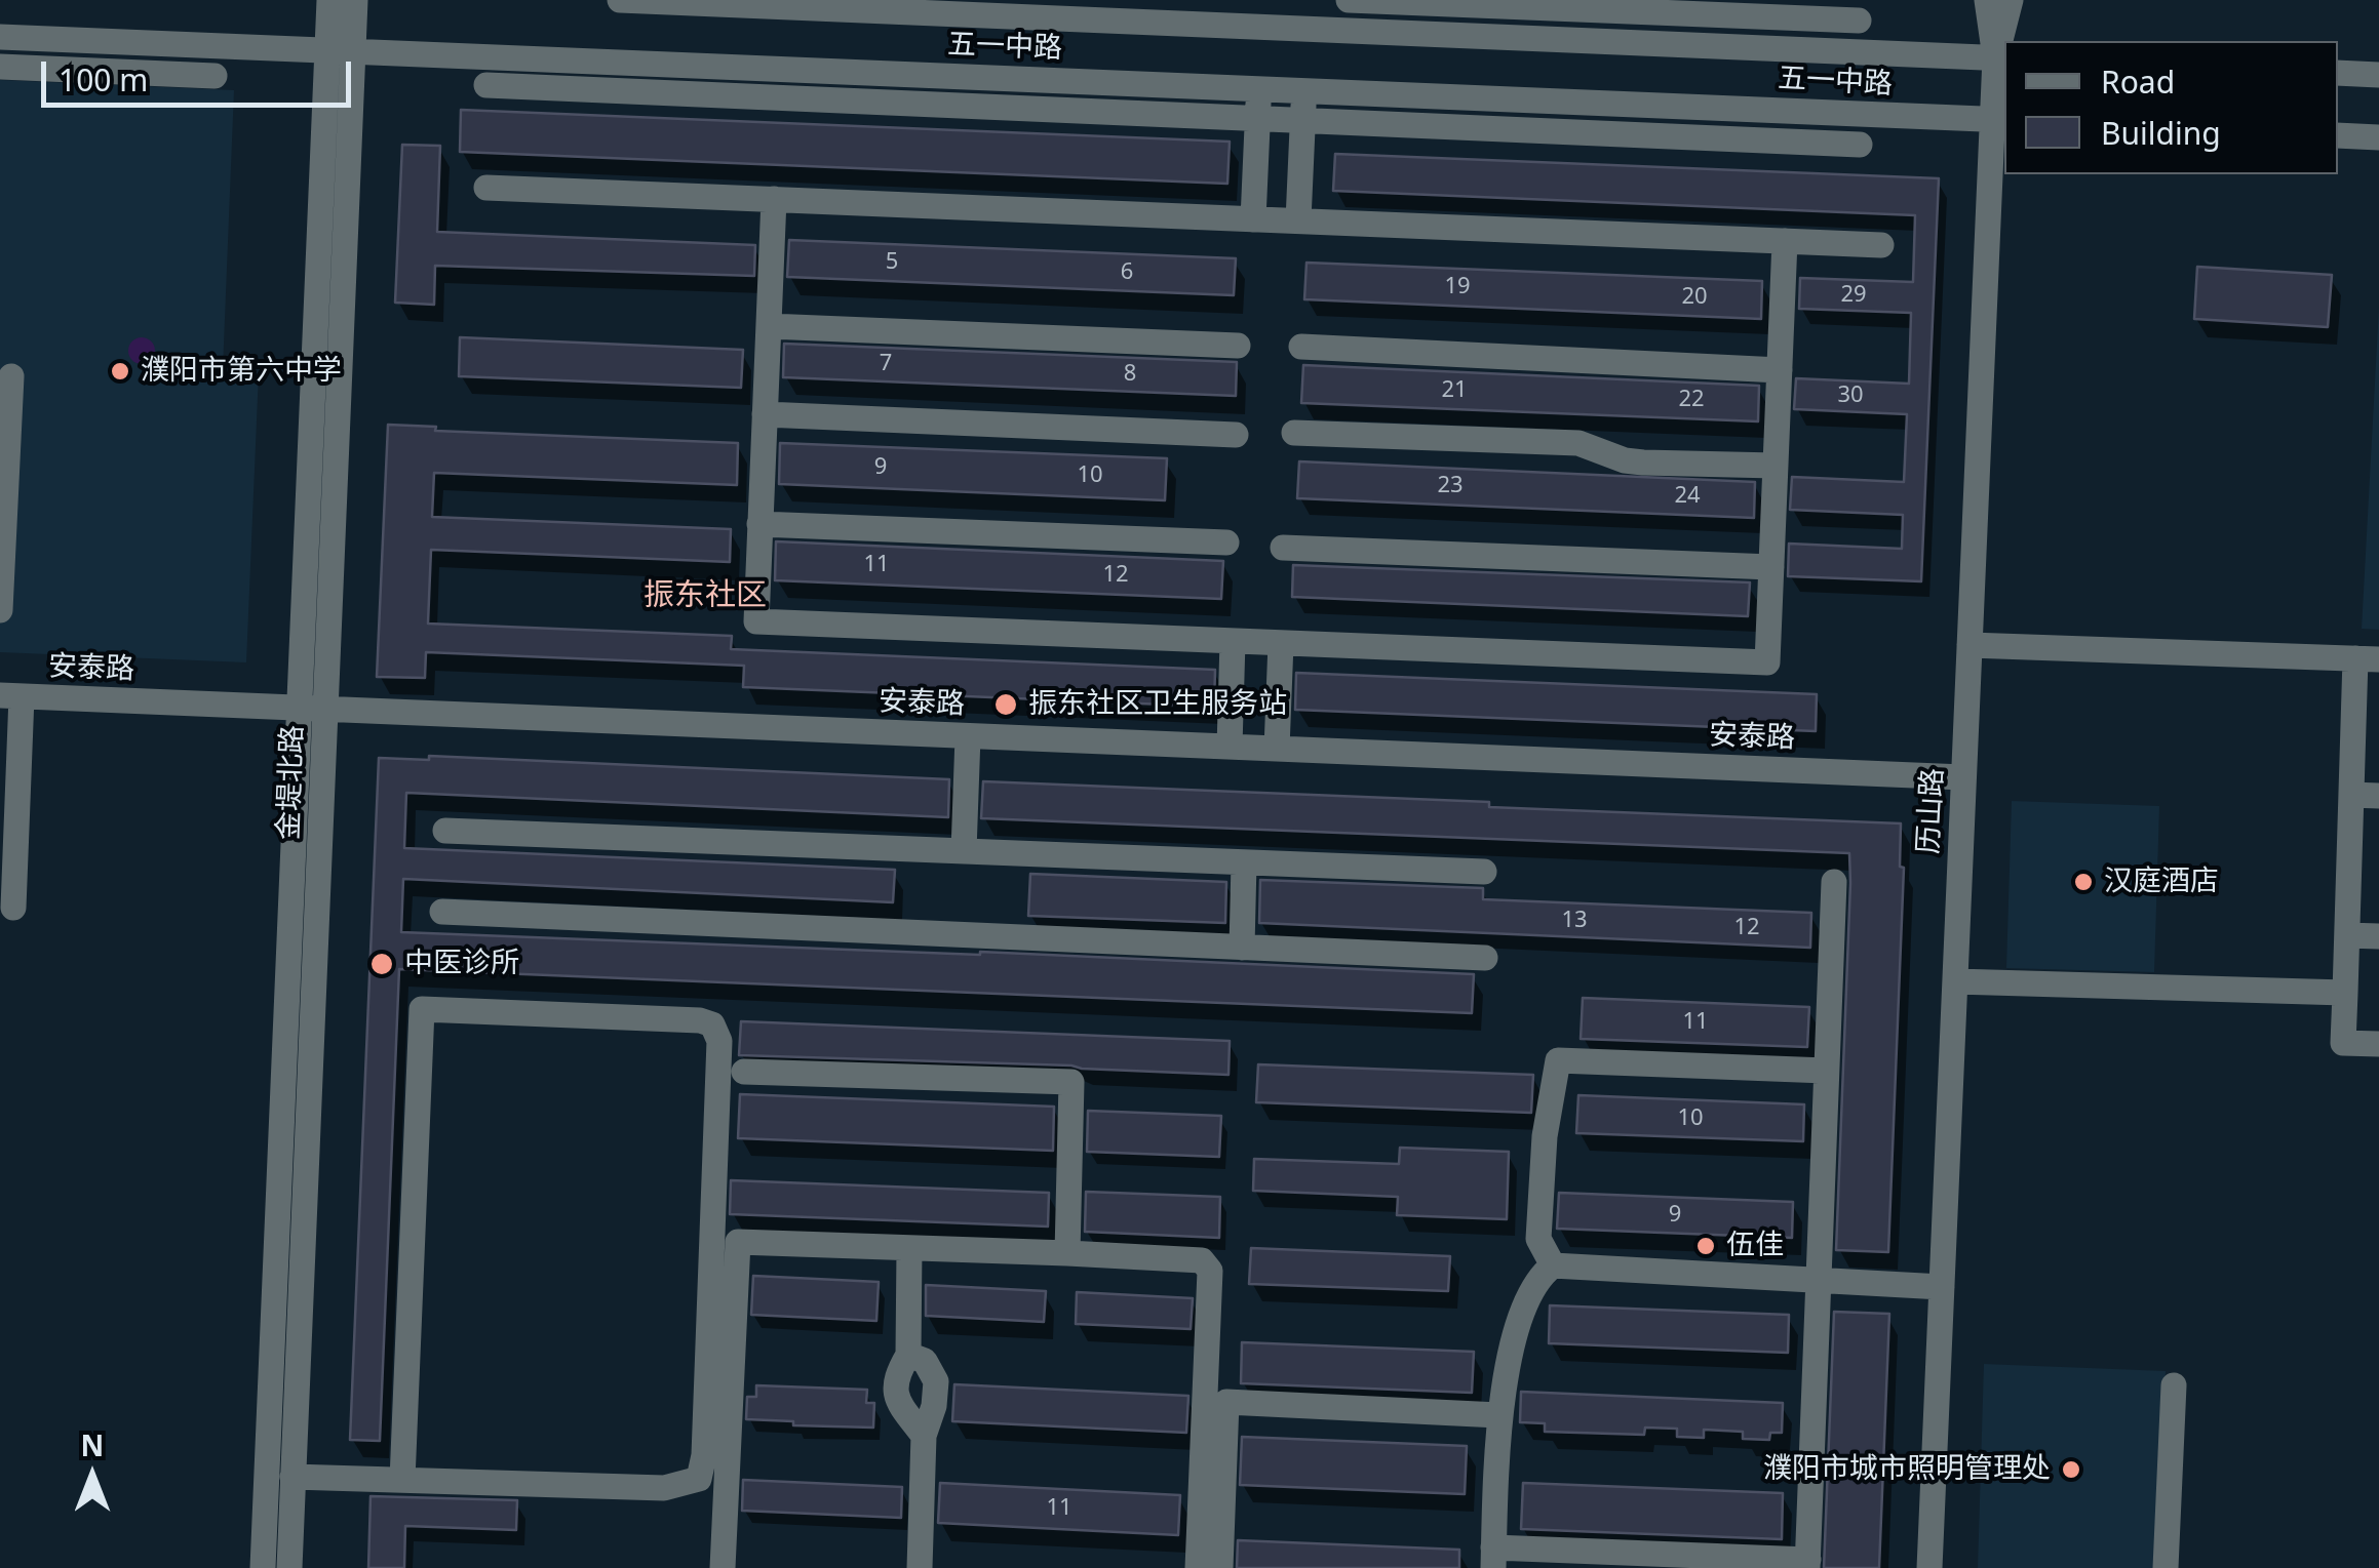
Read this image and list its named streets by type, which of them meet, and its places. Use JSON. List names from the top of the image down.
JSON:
{
  "streets": {
    "street": [
      "五一中路",
      "安泰路",
      "金堤北路",
      "历山路"
    ]
  },
  "crossings": [
    ["五一中路", "金堤北路"],
    ["五一中路", "历山路"],
    ["安泰路", "金堤北路"],
    ["安泰路", "历山路"]
  ],
  "districts": ["振东社区"],
  "places": [
    "濮阳市第六中学",
    "振东社区卫生服务站",
    "汉庭酒店",
    "中医诊所",
    "伍佳",
    "濮阳市城市照明管理处"
  ],
  "house_numbers": [
    "5",
    "6",
    "19",
    "29",
    "20",
    "7",
    "8",
    "21",
    "30",
    "22",
    "9",
    "10",
    "23",
    "24",
    "11",
    "12",
    "13",
    "12",
    "11",
    "10",
    "9",
    "11"
  ],
  "legend": ["Road", "Building"],
  "scale_bar": "100 m",
  "north": "top"
}
